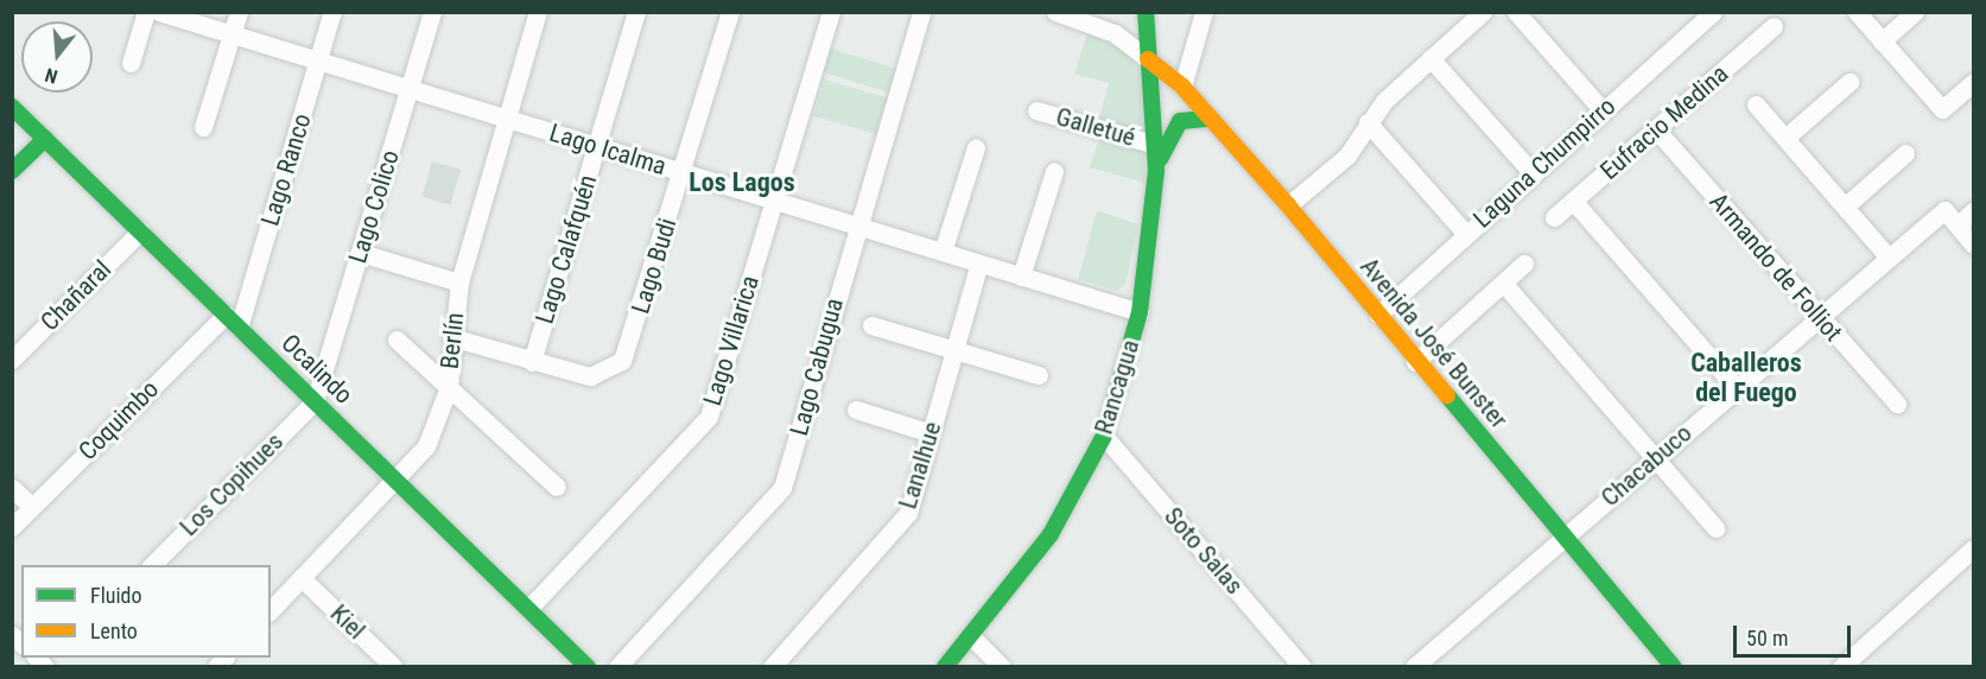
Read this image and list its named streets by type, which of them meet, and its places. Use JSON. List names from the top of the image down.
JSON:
{
  "streets": {
    "main road": ["Avenida José Bunster", "Ocalindo", "Rancagua"],
    "street": [
      "Eufracio Medina",
      "Galletué",
      "Lago Icalma",
      "Laguna Chumpirro",
      "Lago Ranco",
      "Lago Colico",
      "Lago Calafquén",
      "Lago Budi",
      "Armando de Folliot",
      "Chañaral",
      "Berlín",
      "Lago Villarica",
      "Lago Cabugua",
      "Coquimbo",
      "Lanalhue",
      "Chacabuco",
      "Los Copihues",
      "Soto Salas",
      "Kiel"
    ]
  },
  "crossings": [
    ["Eufracio Medina", "Armando de Folliot"],
    ["Galletué", "Rancagua"],
    ["Lago Icalma", "Lago Ranco"],
    ["Lago Icalma", "Lago Colico"],
    ["Lago Icalma", "Lago Calafquén"],
    ["Lago Icalma", "Lago Budi"],
    ["Lago Icalma", "Berlín"],
    ["Lago Icalma", "Lago Villarica"],
    ["Lago Icalma", "Lago Cabugua"],
    ["Lago Icalma", "Rancagua"],
    ["Lago Icalma", "Lanalhue"],
    ["Laguna Chumpirro", "Avenida José Bunster"],
    ["Lago Ranco", "Ocalindo"],
    ["Lago Ranco", "Coquimbo"],
    ["Lago Colico", "Ocalindo"],
    ["Lago Colico", "Los Copihues"],
    ["Lago Calafquén", "Lago Budi"],
    ["Armando de Folliot", "Chacabuco"],
    ["Chañaral", "Ocalindo"],
    ["Berlín", "Ocalindo"],
    ["Berlín", "Kiel"],
    ["Lago Villarica", "Ocalindo"],
    ["Avenida José Bunster", "Rancagua"],
    ["Avenida José Bunster", "Chacabuco"],
    ["Ocalindo", "Coquimbo"],
    ["Ocalindo", "Los Copihues"],
    ["Rancagua", "Soto Salas"]
  ],
  "districts": ["Los Lagos", "Caballeros del Fuego"],
  "legend": ["Fluido", "Lento"],
  "scale_bar": "50 m",
  "north": "bottom"
}
